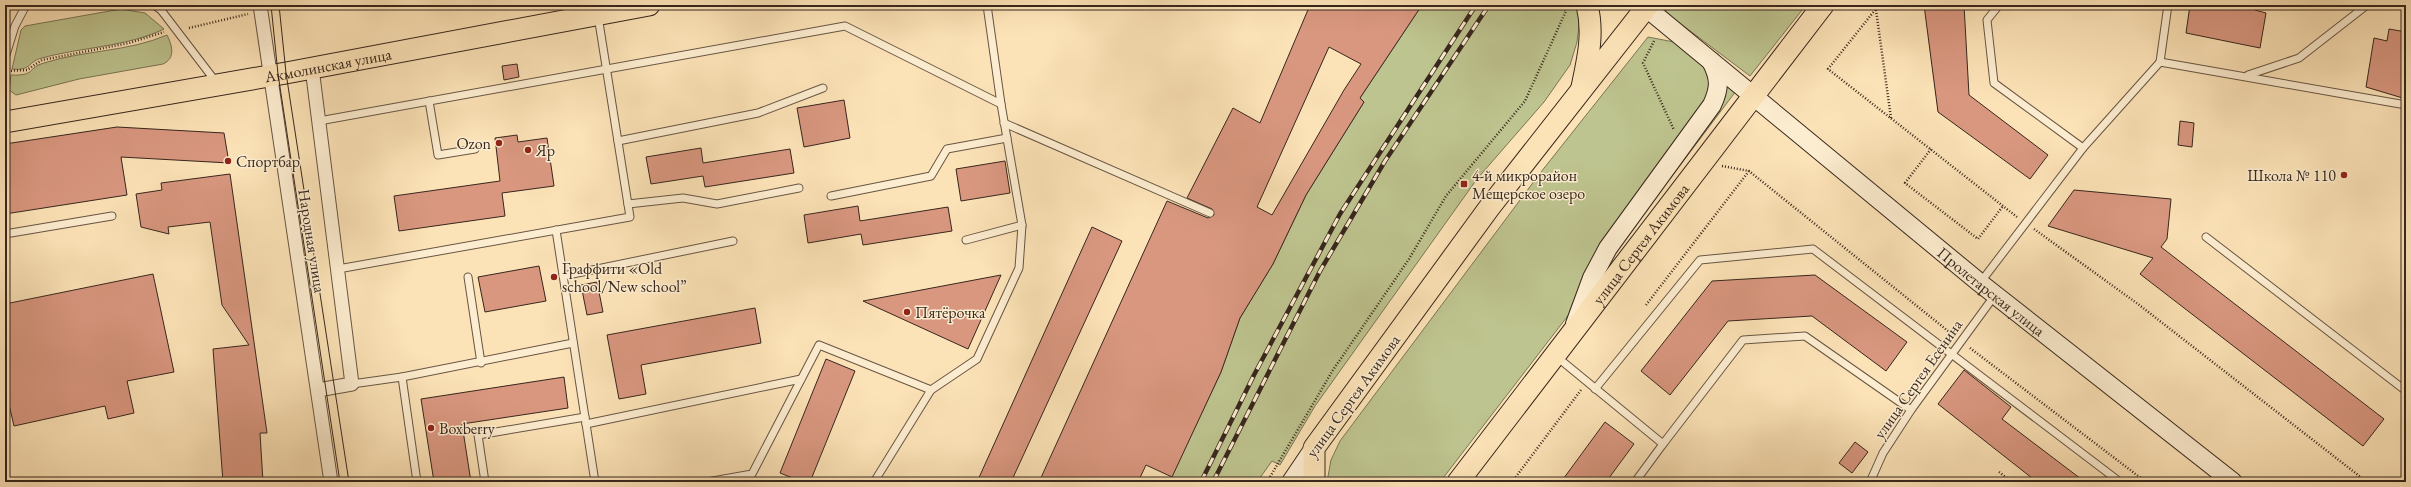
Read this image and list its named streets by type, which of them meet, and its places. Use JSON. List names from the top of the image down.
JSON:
{
  "streets": {
    "main road": ["Акмолинская улица", "улица Сергея Акимова", "Пролетарская улица"],
    "street": ["Народная улица"],
    "lane": ["улица Сергея Есенина"]
  },
  "crossings": [
    ["Акмолинская улица", "Народная улица"],
    ["улица Сергея Акимова", "Пролетарская улица"],
    ["Пролетарская улица", "улица Сергея Есенина"]
  ],
  "places": {
    "other": [
      "Ozon",
      "Яр",
      "Спортбар",
      "Школа № 110",
      "Граффити «Old school/New school”",
      "Пятёрочка",
      "Boxberry"
    ],
    "transit": ["4-й микрорайон Мещерское озеро"]
  }
}
